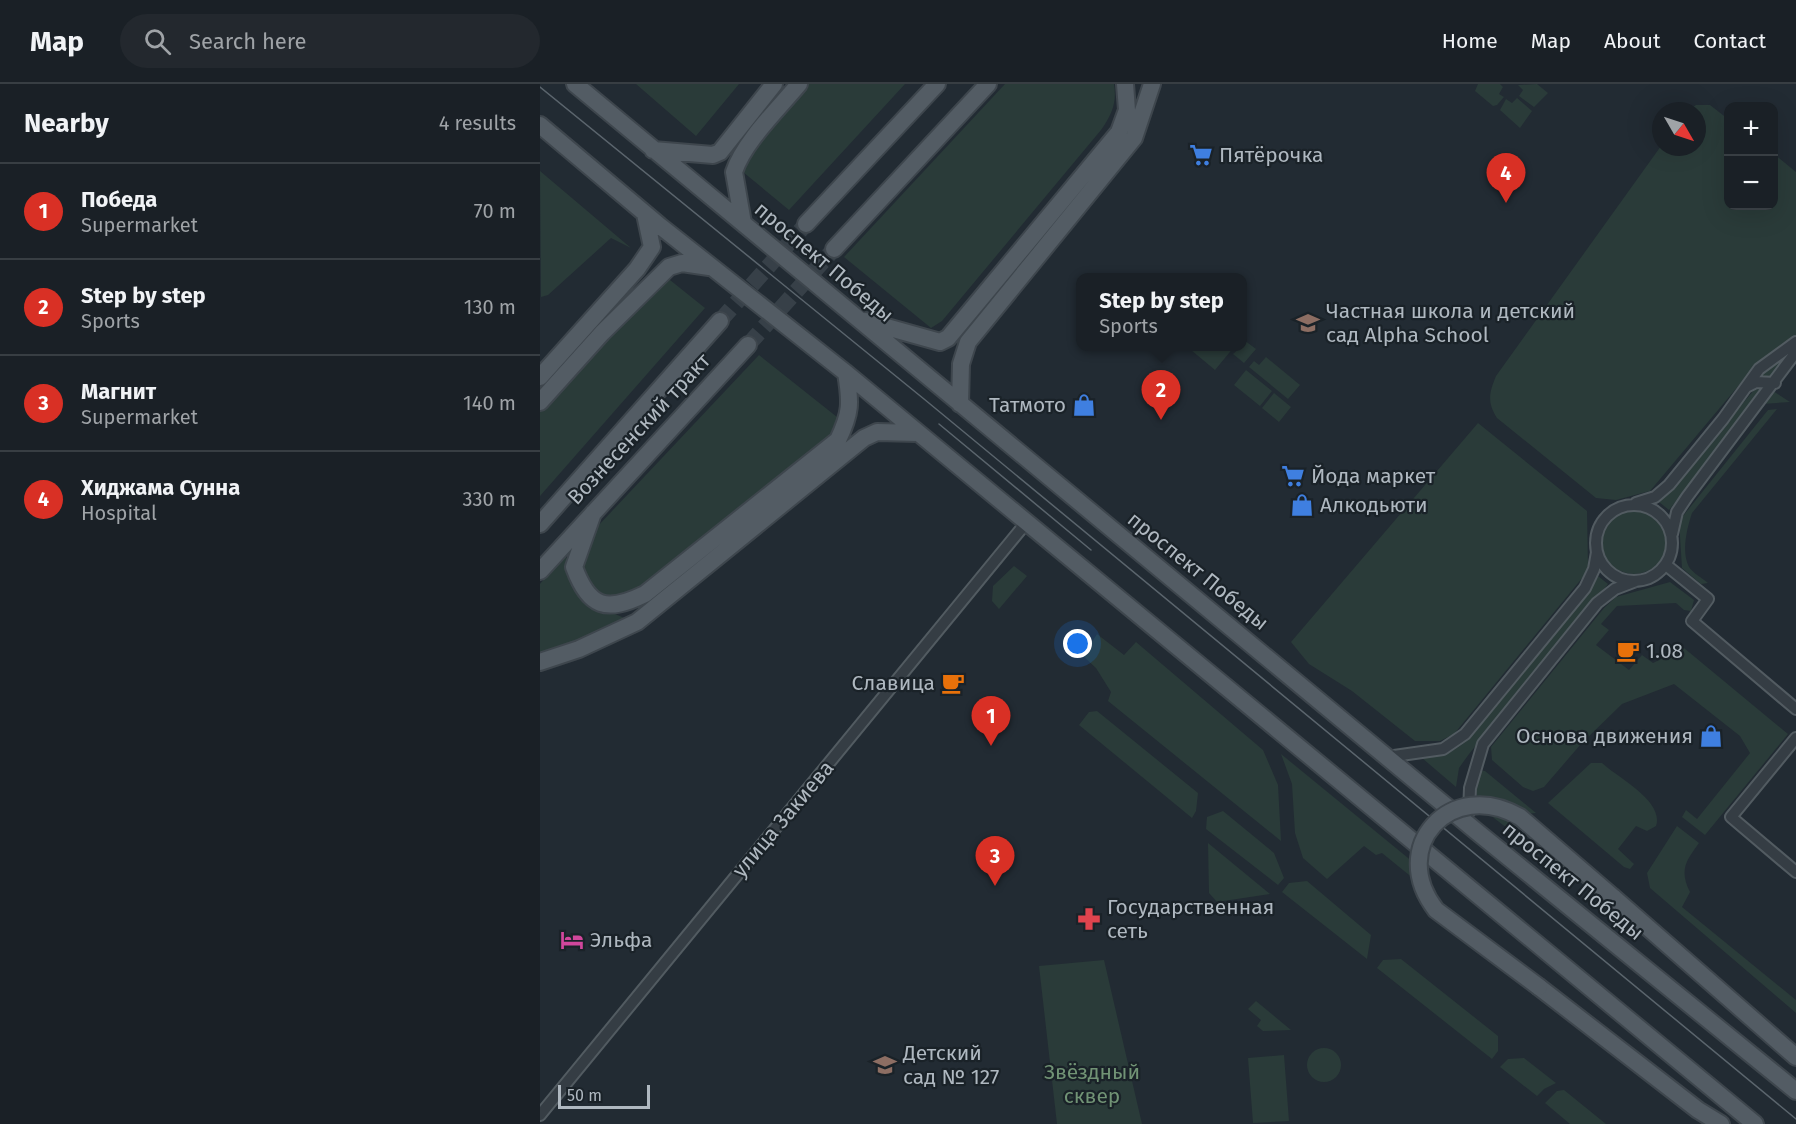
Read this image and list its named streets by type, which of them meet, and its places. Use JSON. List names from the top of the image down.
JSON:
{
  "streets": {
    "main road": ["проспект Победы", "Вознесенский тракт"],
    "street": ["улица Закиева"]
  },
  "parks": ["Звёздный сквер"],
  "places": {
    "supermarket": ["Пятёрочка", "Йода маркет"],
    "school or university": ["Частная школа и детский сад Alpha School", "Детский сад № 127"],
    "shop": ["Татмото", "Алкодьюти", "Основа движения"],
    "cafe": ["1.08", "Славица"],
    "pharmacy": ["Государственная сеть"],
    "hotel": ["Эльфа"]
  },
  "scale_bar": "50 m",
  "north": "bottom right",
  "page": {
    "header": "Map",
    "search": "Search here",
    "nav": [
      "Home",
      "Map",
      "About",
      "Contact"
    ],
    "heading": ["Nearby", "4 results"],
    "map_buttons": ["+", "−"],
    "pins": [
      "4",
      "2",
      "1",
      "3"
    ],
    "list": [
      {
        "mark": "1",
        "name": "Победа",
        "note": "Supermarket",
        "value": "70 m"
      },
      {
        "mark": "2",
        "name": "Step by step",
        "note": "Sports",
        "value": "130 m"
      },
      {
        "mark": "3",
        "name": "Магнит",
        "note": "Supermarket",
        "value": "140 m"
      },
      {
        "mark": "4",
        "name": "Хиджама Сунна",
        "note": "Hospital",
        "value": "330 m"
      }
    ],
    "popup": ["Step by step", "Sports"],
    "scale": "50 m"
  }
}
